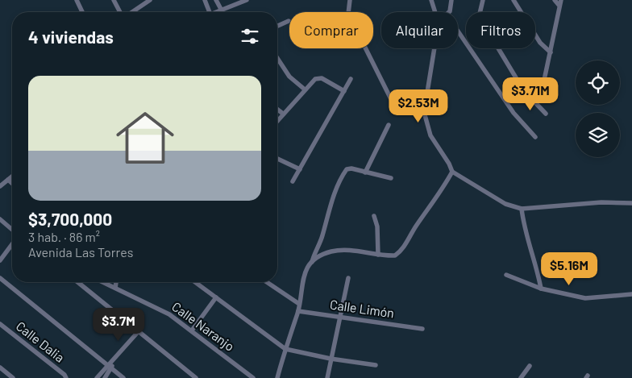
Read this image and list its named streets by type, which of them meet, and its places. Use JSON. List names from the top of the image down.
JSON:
{
  "streets": {
    "street": ["Calle Limón", "Calle Naranjo", "Calle Dalia"]
  },
  "page": {
    "chip": ["Comprar", "Alquilar", "Filtros"],
    "heading": "4 viviendas",
    "list": [
      {
        "name": "$3,700,000",
        "note": "3 hab. · 86 m² · Avenida Las Torres"
      }
    ],
    "price": [
      "$3.71M",
      "$2.53M",
      "$5.16M",
      "$3.7M"
    ]
  }
}
